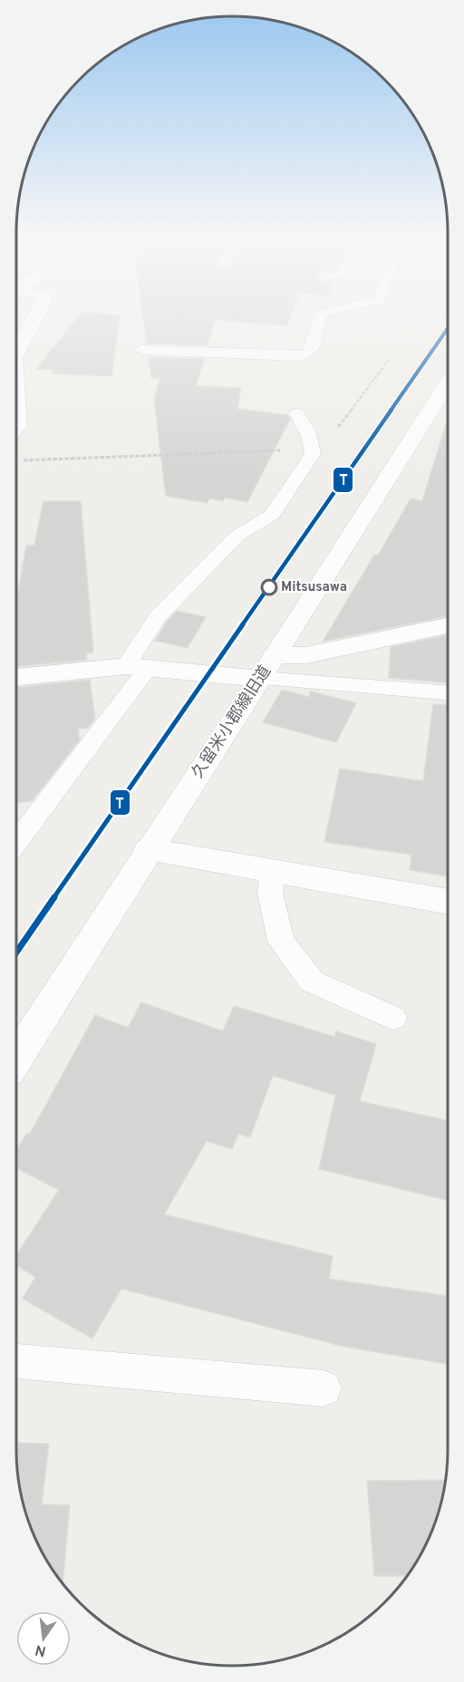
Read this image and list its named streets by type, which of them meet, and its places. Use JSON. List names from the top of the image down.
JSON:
{
  "streets": {
    "street": ["久留米小郡線旧道"]
  },
  "places": ["Mitsusawa"],
  "lines": ["transit line T"],
  "north": "bottom"
}
